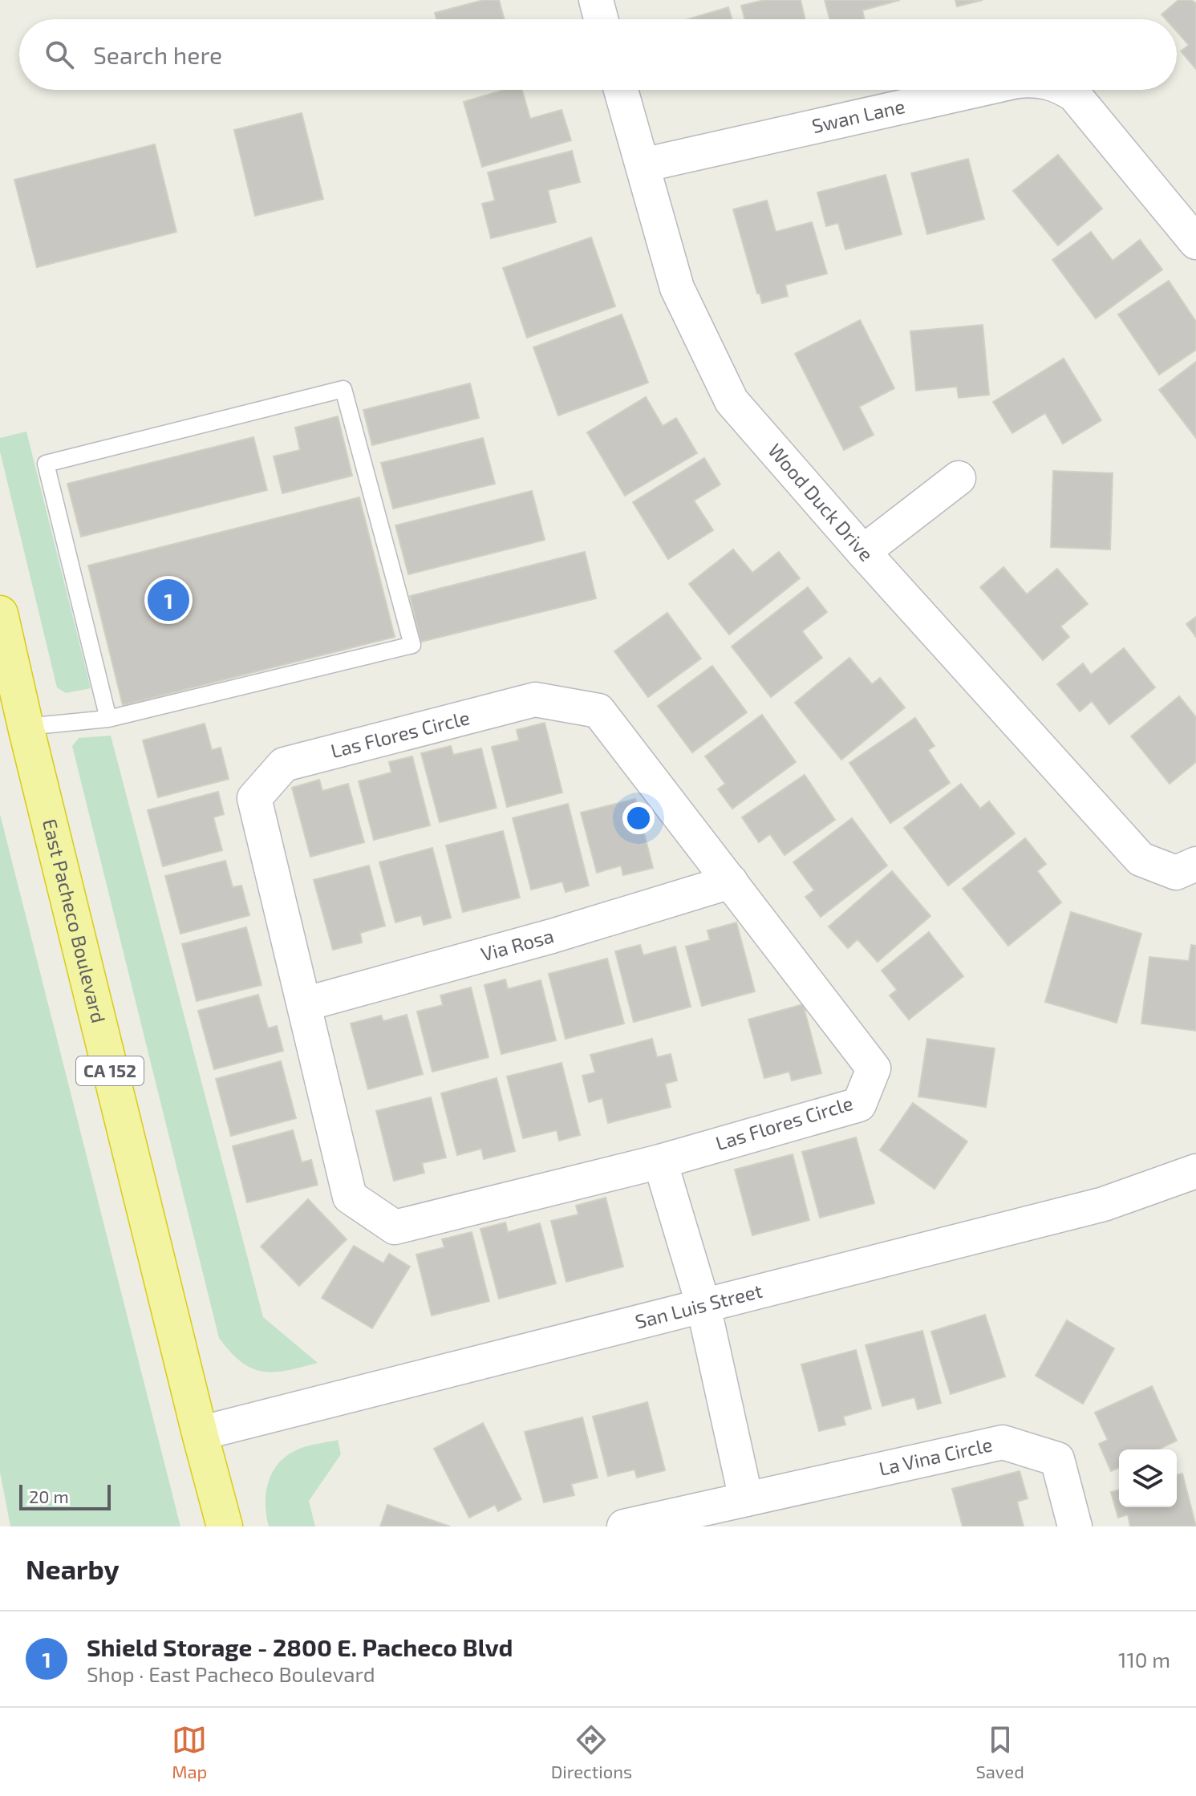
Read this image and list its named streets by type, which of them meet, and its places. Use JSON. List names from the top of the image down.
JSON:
{
  "streets": {
    "highway": ["East Pacheco Boulevard", "CA 152"],
    "street": [
      "Swan Lane",
      "Wood Duck Drive",
      "Las Flores Circle",
      "Via Rosa",
      "San Luis Street",
      "La Vina Circle"
    ]
  },
  "crossings": [
    ["Swan Lane", "Wood Duck Drive"],
    ["Las Flores Circle", "Via Rosa"],
    ["East Pacheco Boulevard", "San Luis Street"]
  ],
  "scale_bar": "20 m",
  "page": {
    "search": "Search here",
    "pins": "1",
    "scale": "20 m",
    "heading": "Nearby",
    "list": [
      {
        "mark": "1",
        "name": "Shield Storage - 2800 E. Pacheco Blvd",
        "note": "Shop · East Pacheco Boulevard",
        "value": "110 m"
      }
    ],
    "nav": ["Map", "Directions", "Saved"]
  }
}
